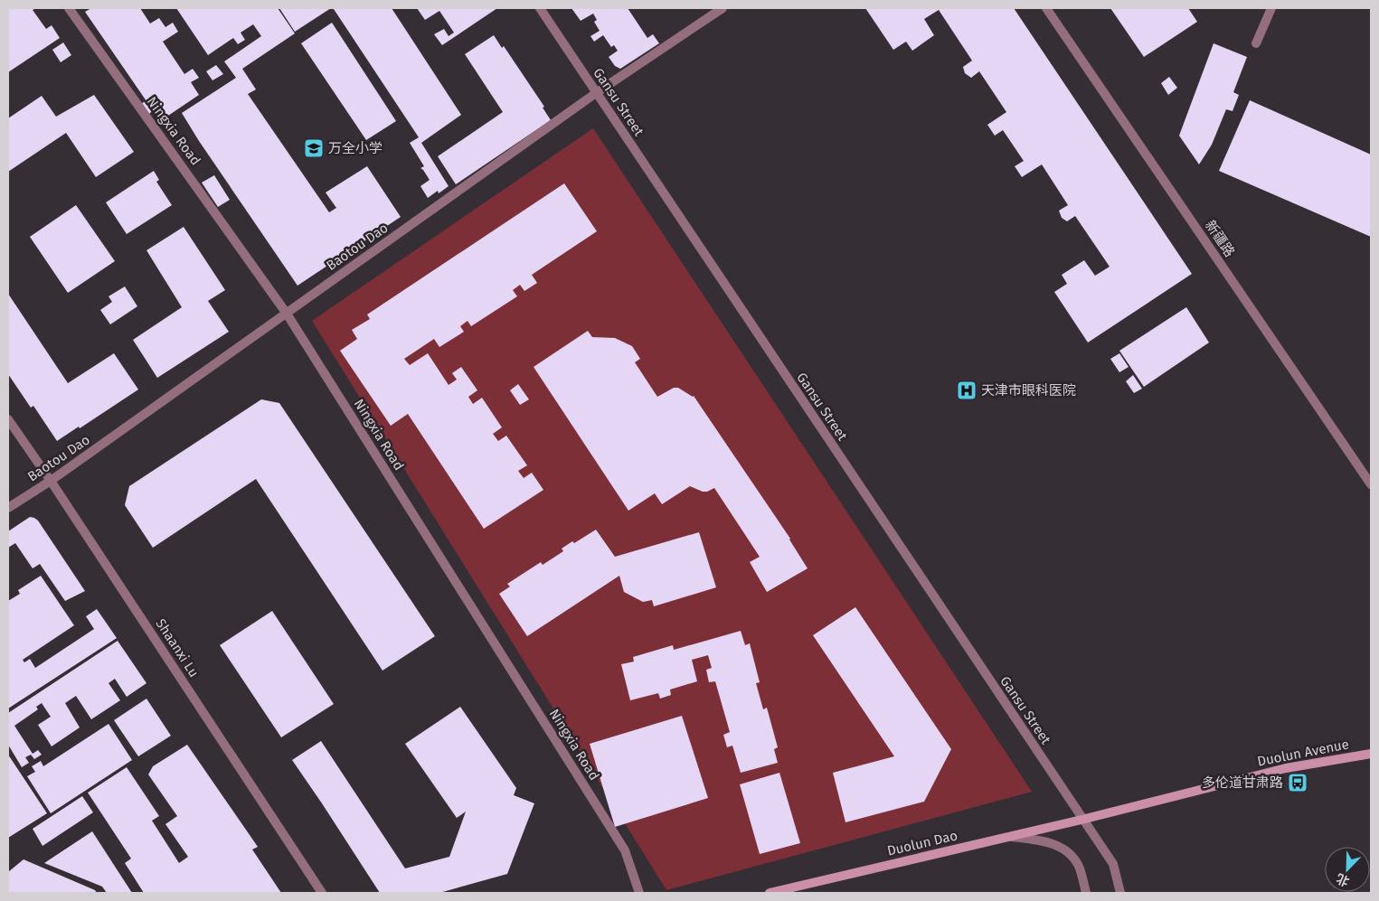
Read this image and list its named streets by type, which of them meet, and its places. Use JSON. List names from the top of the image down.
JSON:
{
  "streets": {
    "main road": ["Duolun Avenue", "Duolun Dao"],
    "street": [
      "Gansu Street",
      "Ningxia Road",
      "新疆路",
      "Baotou Dao",
      "Shaanxi Lu"
    ]
  },
  "crossings": [
    ["Gansu Street", "Baotou Dao"],
    ["Gansu Street", "Duolun Avenue"],
    ["Gansu Street", "Duolun Dao"],
    ["Ningxia Road", "Baotou Dao"],
    ["Baotou Dao", "Shaanxi Lu"],
    ["Duolun Avenue", "Duolun Dao"]
  ],
  "places": {
    "school or university": ["万全小学"],
    "hospital": ["天津市眼科医院"],
    "bus stop": ["多伦道甘肃路"]
  },
  "north": "bottom left"
}
